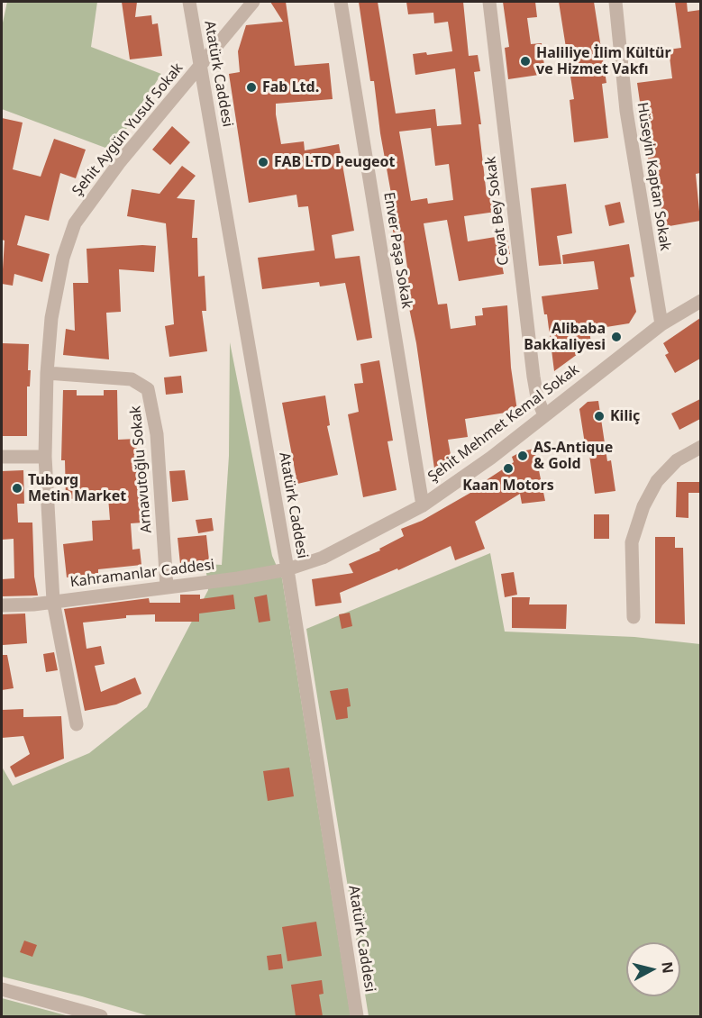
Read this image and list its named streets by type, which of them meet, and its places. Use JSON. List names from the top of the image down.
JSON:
{
  "streets": {
    "street": [
      "Atatürk Caddesi",
      "Şehit Aygün Yusuf Sokak",
      "Hüseyin Kaptan Sokak",
      "Cevat Bey Sokak",
      "Enver Paşa Sokak",
      "Şehit Mehmet Kemal Sokak",
      "Arnavutoğlu Sokak",
      "Kahramanlar Caddesi"
    ]
  },
  "crossings": [
    ["Atatürk Caddesi", "Şehit Aygün Yusuf Sokak"],
    ["Atatürk Caddesi", "Şehit Mehmet Kemal Sokak"],
    ["Atatürk Caddesi", "Kahramanlar Caddesi"],
    ["Şehit Aygün Yusuf Sokak", "Arnavutoğlu Sokak"],
    ["Şehit Aygün Yusuf Sokak", "Kahramanlar Caddesi"],
    ["Hüseyin Kaptan Sokak", "Şehit Mehmet Kemal Sokak"],
    ["Cevat Bey Sokak", "Şehit Mehmet Kemal Sokak"],
    ["Enver Paşa Sokak", "Şehit Mehmet Kemal Sokak"],
    ["Şehit Mehmet Kemal Sokak", "Kahramanlar Caddesi"],
    ["Arnavutoğlu Sokak", "Kahramanlar Caddesi"]
  ],
  "places": [
    "Haliliye İlim Kültür ve Hizmet Vakfı",
    "Fab Ltd.",
    "FAB LTD Peugeot",
    "Alibaba Bakkaliyesi",
    "Kiliç",
    "AS-Antique & Gold",
    "Kaan Motors",
    "Tuborg Metin Market"
  ],
  "north": "right"
}
